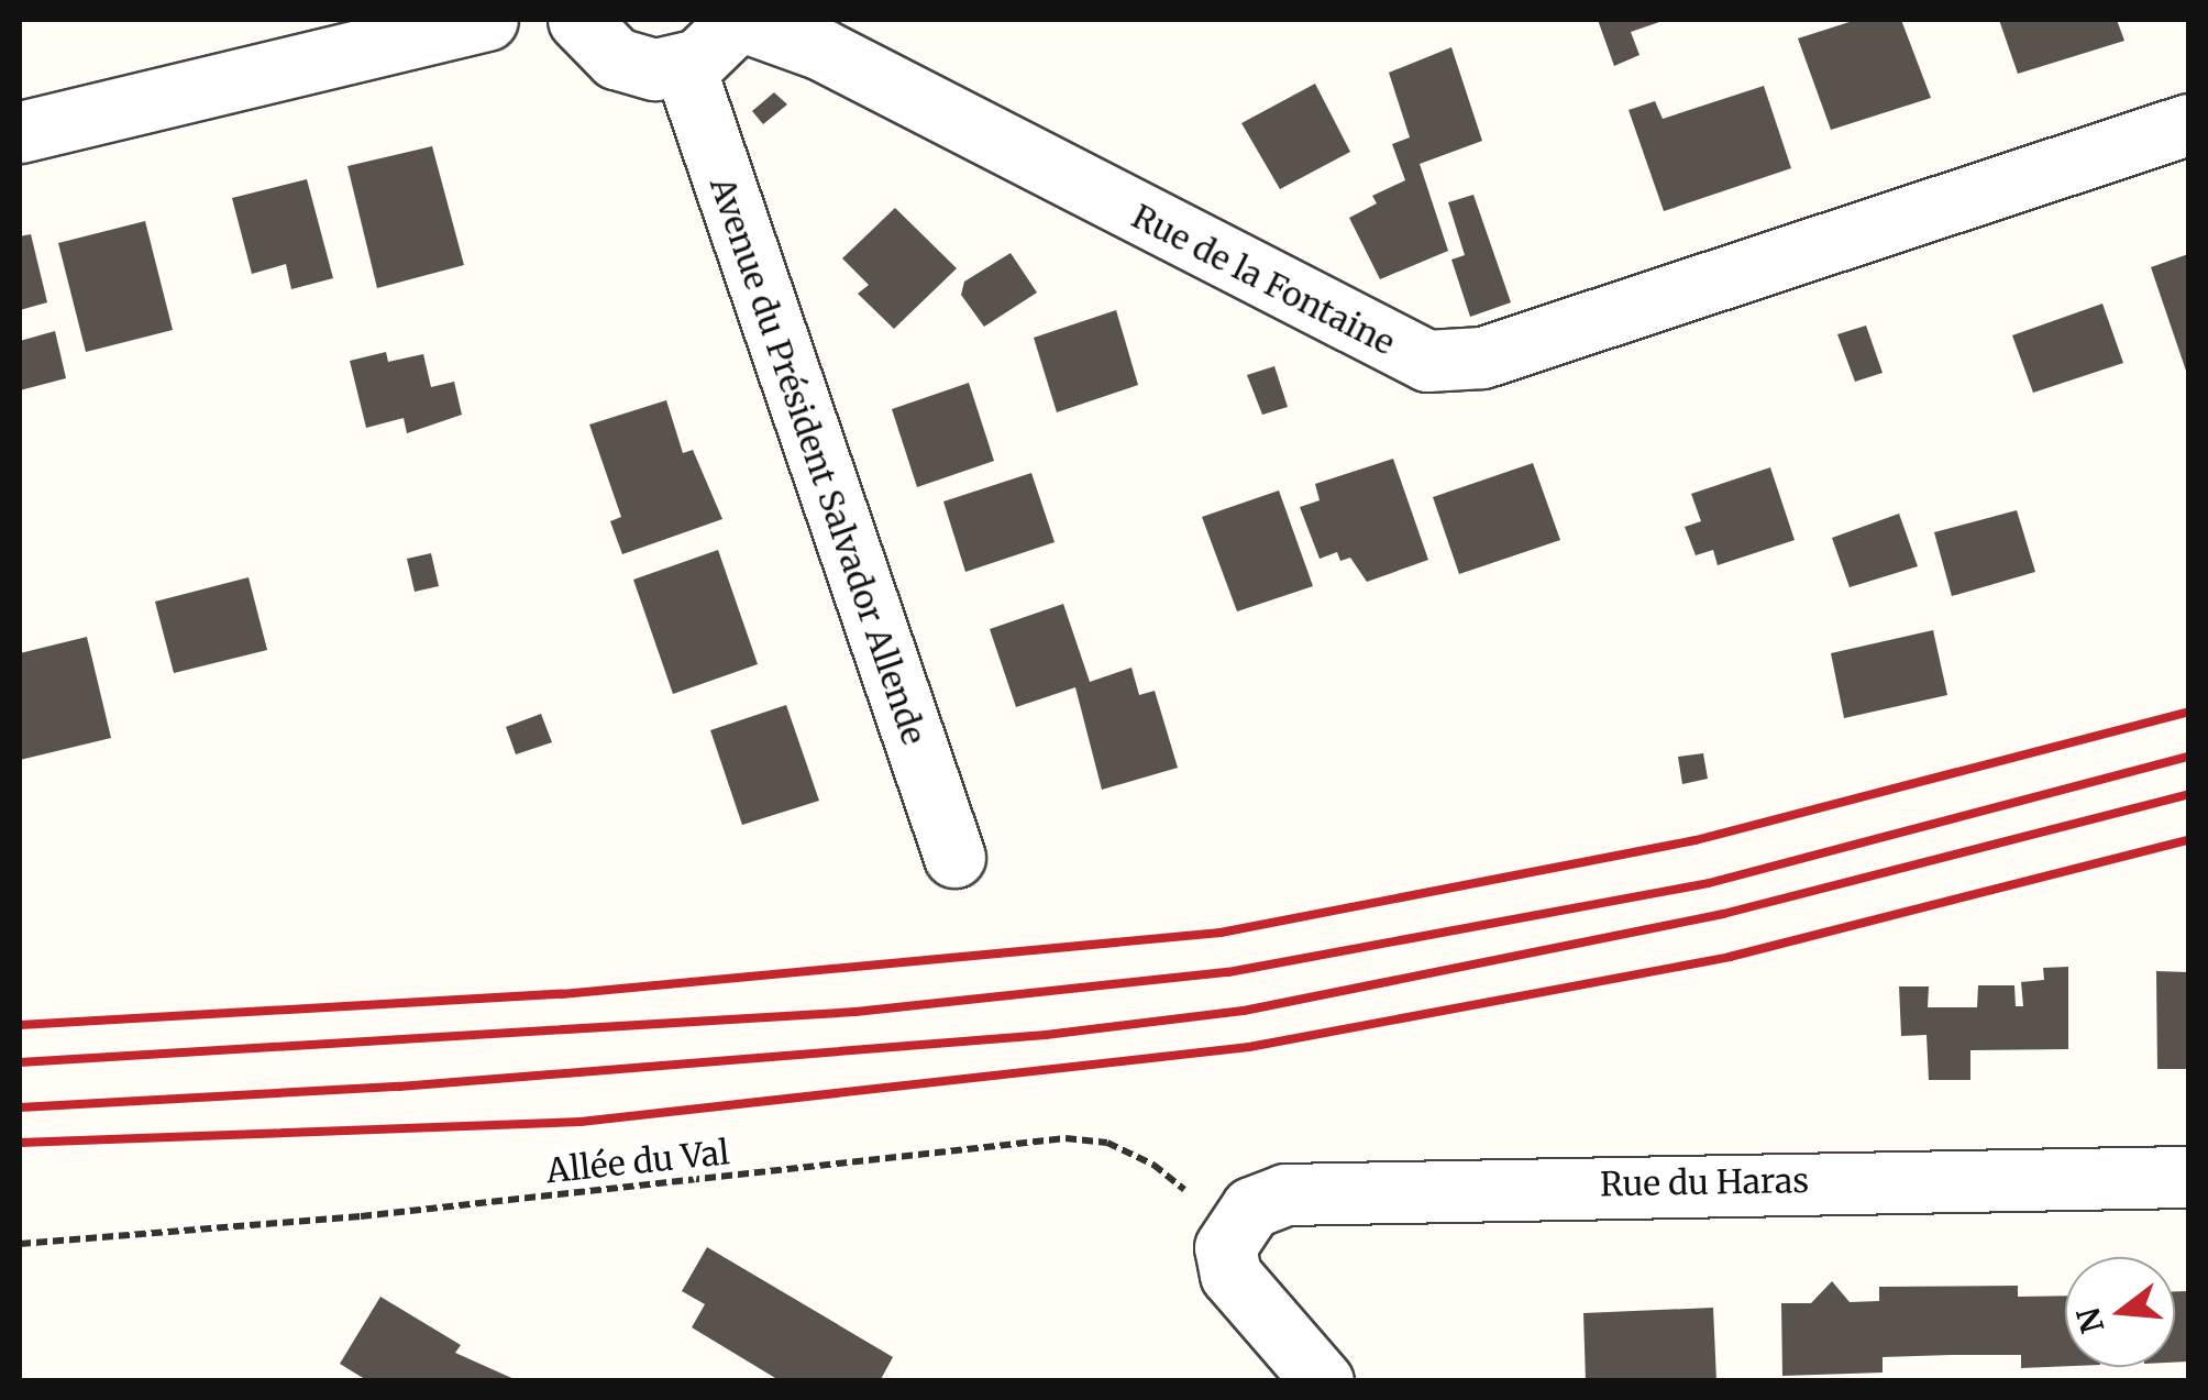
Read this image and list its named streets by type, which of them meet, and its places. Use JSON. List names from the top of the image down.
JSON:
{
  "streets": {
    "street": ["Rue de la Fontaine", "Avenue du Président Salvador Allende", "Rue du Haras"],
    "path": ["Allée du Val"]
  },
  "crossings": [
    ["Allée du Val", "Rue du Haras"]
  ],
  "north": "left"
}
